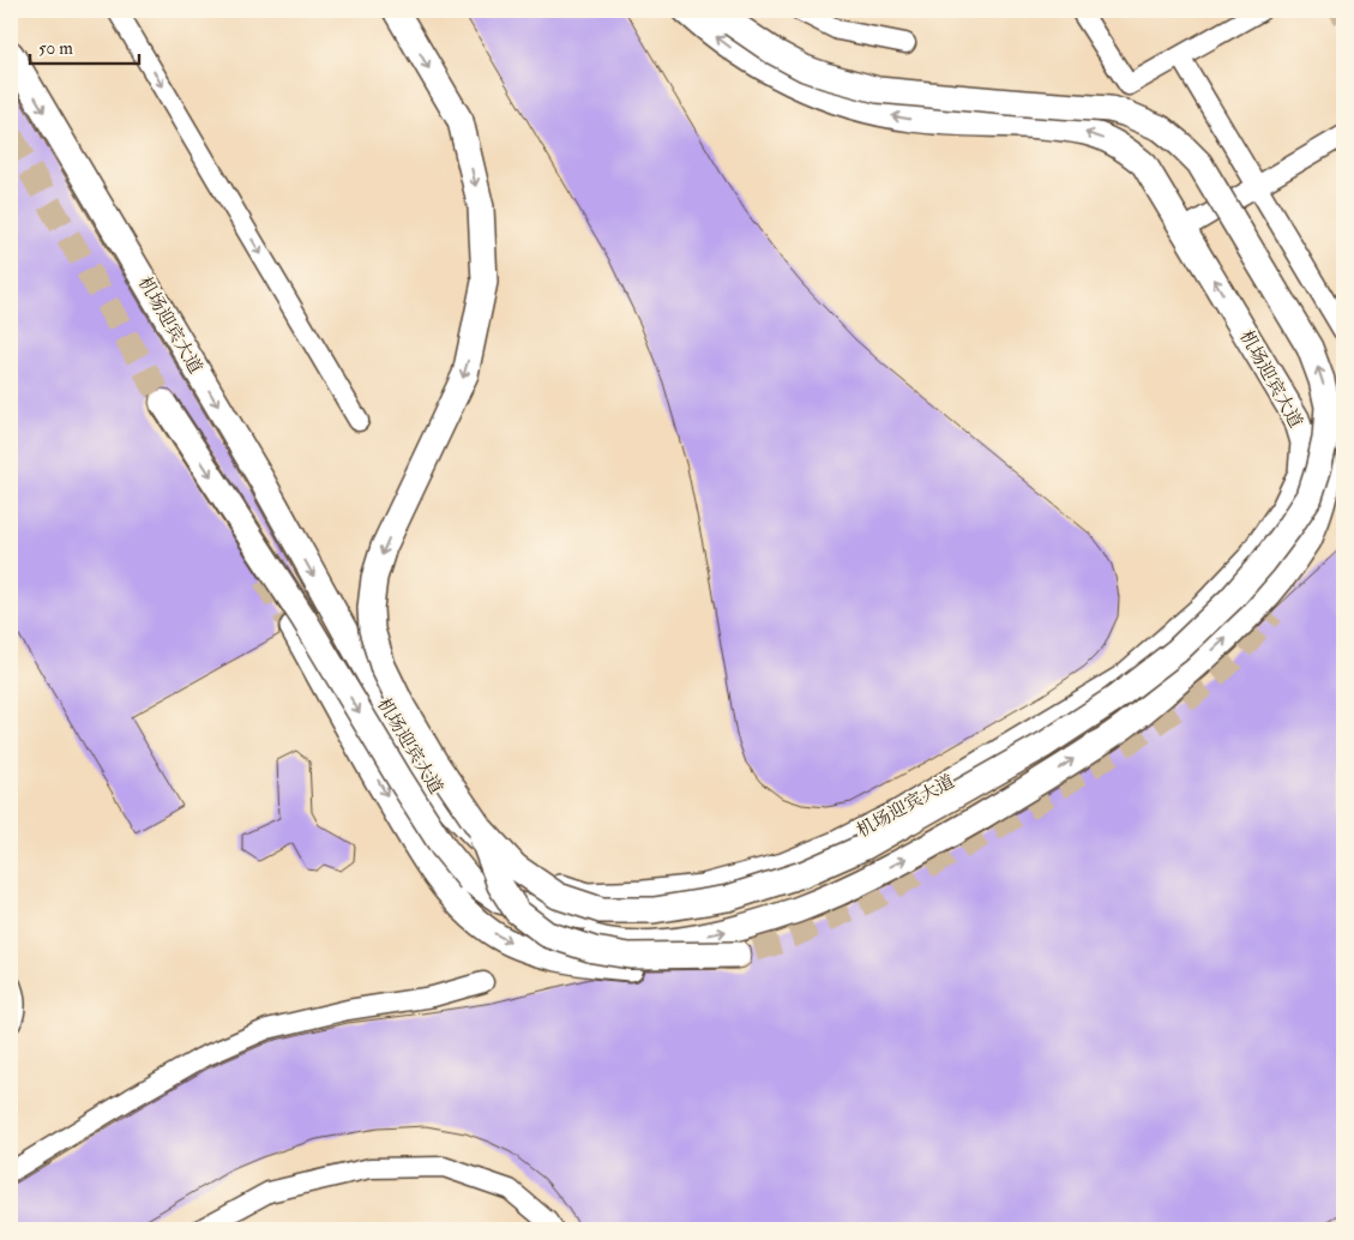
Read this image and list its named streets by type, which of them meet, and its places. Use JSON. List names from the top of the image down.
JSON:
{
  "streets": {
    "main road": ["机场迎宾大道"]
  },
  "scale_bar": "50 m"
}
